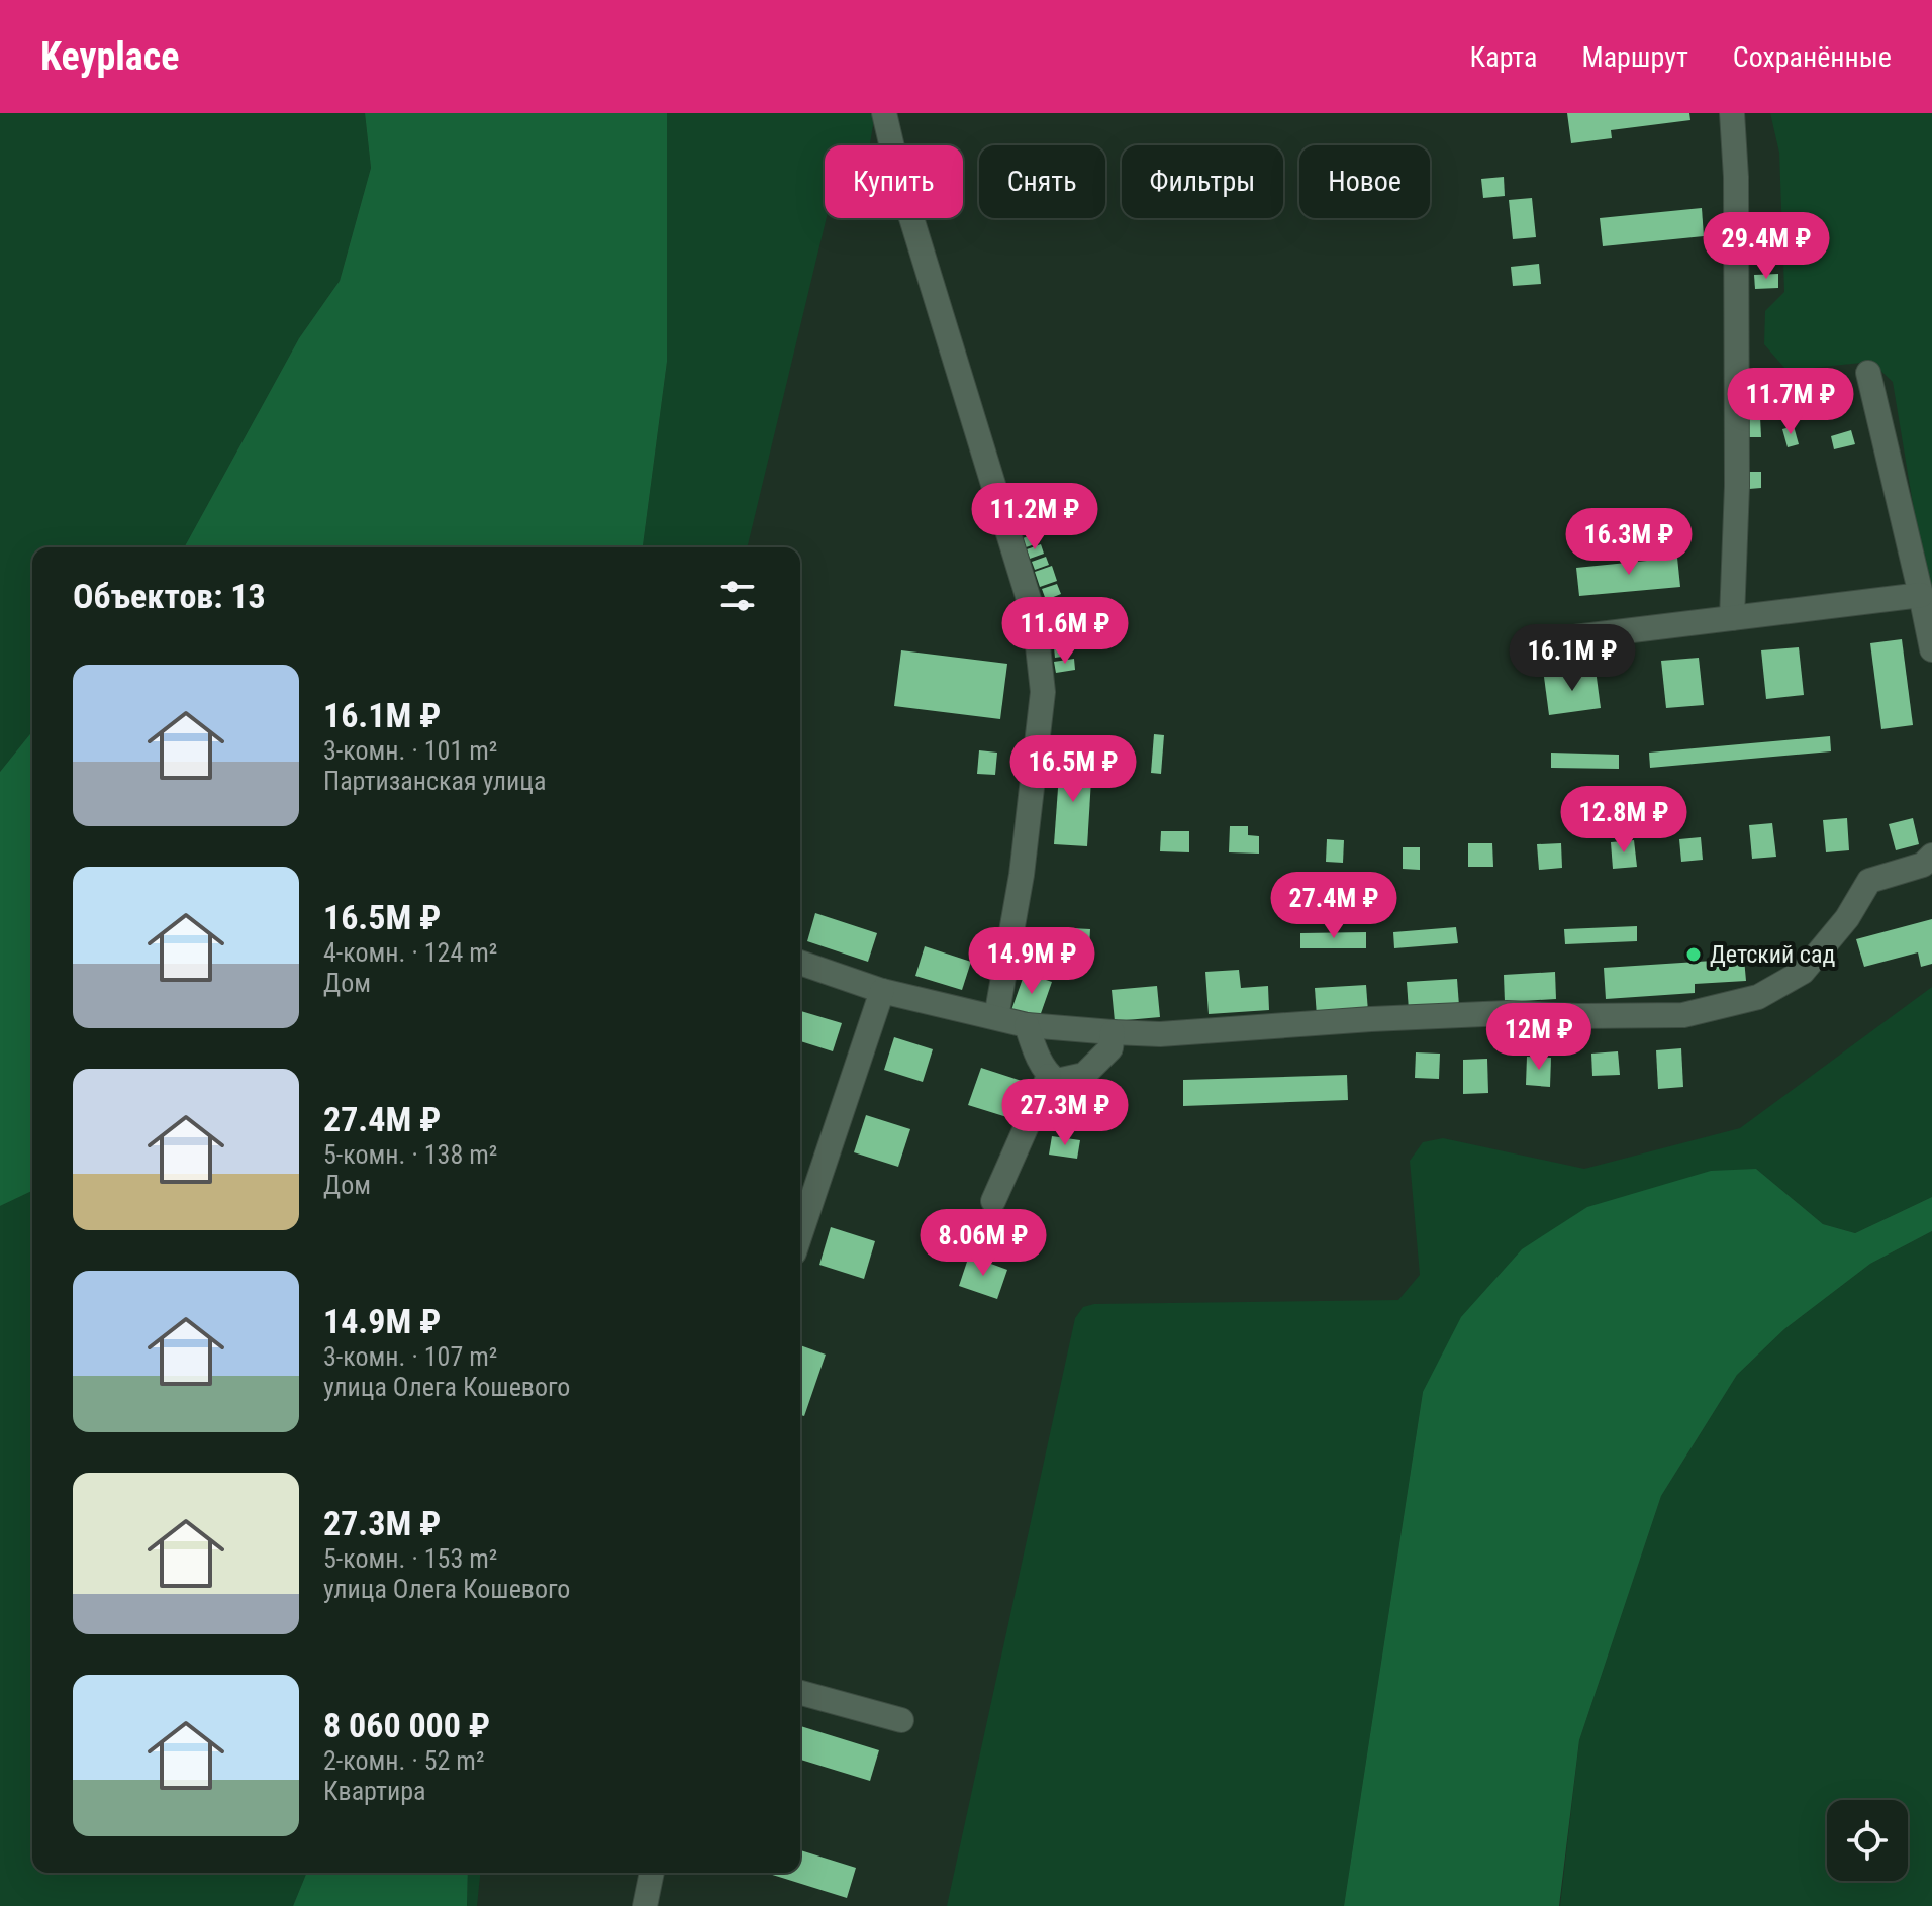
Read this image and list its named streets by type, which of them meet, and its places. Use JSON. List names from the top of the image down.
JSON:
{
  "places": ["Детский сад"],
  "page": {
    "header": "Keyplace",
    "nav": ["Карта", "Маршрут", "Сохранённые"],
    "chip": [
      "Купить",
      "Снять",
      "Фильтры",
      "Новое"
    ],
    "price": [
      "29.4M ₽",
      "11.7M ₽",
      "11.2M ₽",
      "16.3M ₽",
      "11.6M ₽",
      "16.1M ₽",
      "16.5M ₽",
      "12.8M ₽",
      "27.4M ₽",
      "14.9M ₽",
      "12M ₽",
      "27.3M ₽",
      "8.06M ₽"
    ],
    "heading": "Объектов: 13",
    "list": [
      {
        "name": "16.1M ₽",
        "note": "3-комн. · 101 m² · Партизанская улица"
      },
      {
        "name": "16.5M ₽",
        "note": "4-комн. · 124 m² · Дом"
      },
      {
        "name": "27.4M ₽",
        "note": "5-комн. · 138 m² · Дом"
      },
      {
        "name": "14.9M ₽",
        "note": "3-комн. · 107 m² · улица Олега Кошевого"
      },
      {
        "name": "27.3M ₽",
        "note": "5-комн. · 153 m² · улица Олега Кошевого"
      },
      {
        "name": "8 060 000 ₽",
        "note": "2-комн. · 52 m² · Квартира"
      }
    ]
  }
}
